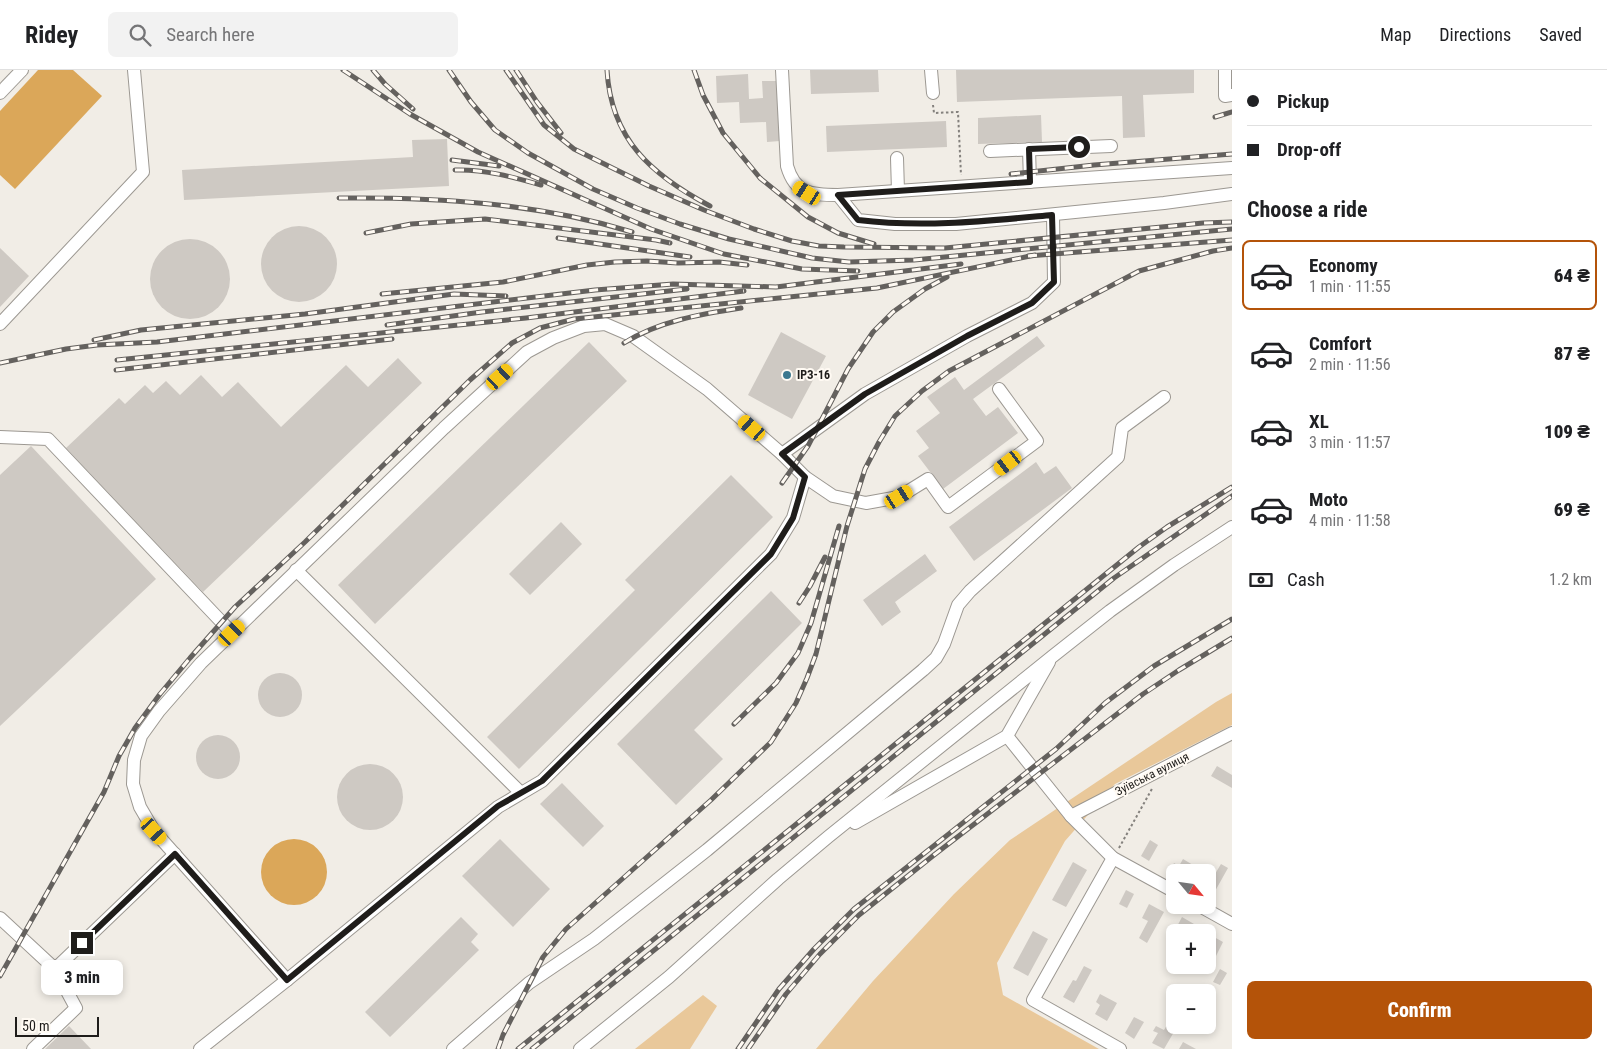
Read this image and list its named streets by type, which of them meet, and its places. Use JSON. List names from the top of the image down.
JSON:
{
  "streets": {
    "street": ["Зуївська вулиця"]
  },
  "places": ["ІРЗ-16"],
  "scale_bar": "50 m",
  "north": "bottom right",
  "page": {
    "header": "Ridey",
    "search": "Search here",
    "nav": ["Map", "Directions", "Saved"],
    "banner": ["Pickup", "Drop-off"],
    "heading": "Choose a ride",
    "list": [
      {
        "name": "Economy",
        "note": "1 min · 11:55",
        "value": "64 ₴"
      },
      {
        "name": "Comfort",
        "note": "2 min · 11:56",
        "value": "87 ₴"
      },
      {
        "name": "XL",
        "note": "3 min · 11:57",
        "value": "109 ₴"
      },
      {
        "name": "Moto",
        "note": "4 min · 11:58",
        "value": "69 ₴"
      }
    ],
    "pay": ["Cash", "1.2 km"],
    "map_buttons": ["+", "−"],
    "bubble": "3 min",
    "buttons": "Confirm",
    "scale": "50 m"
  }
}
